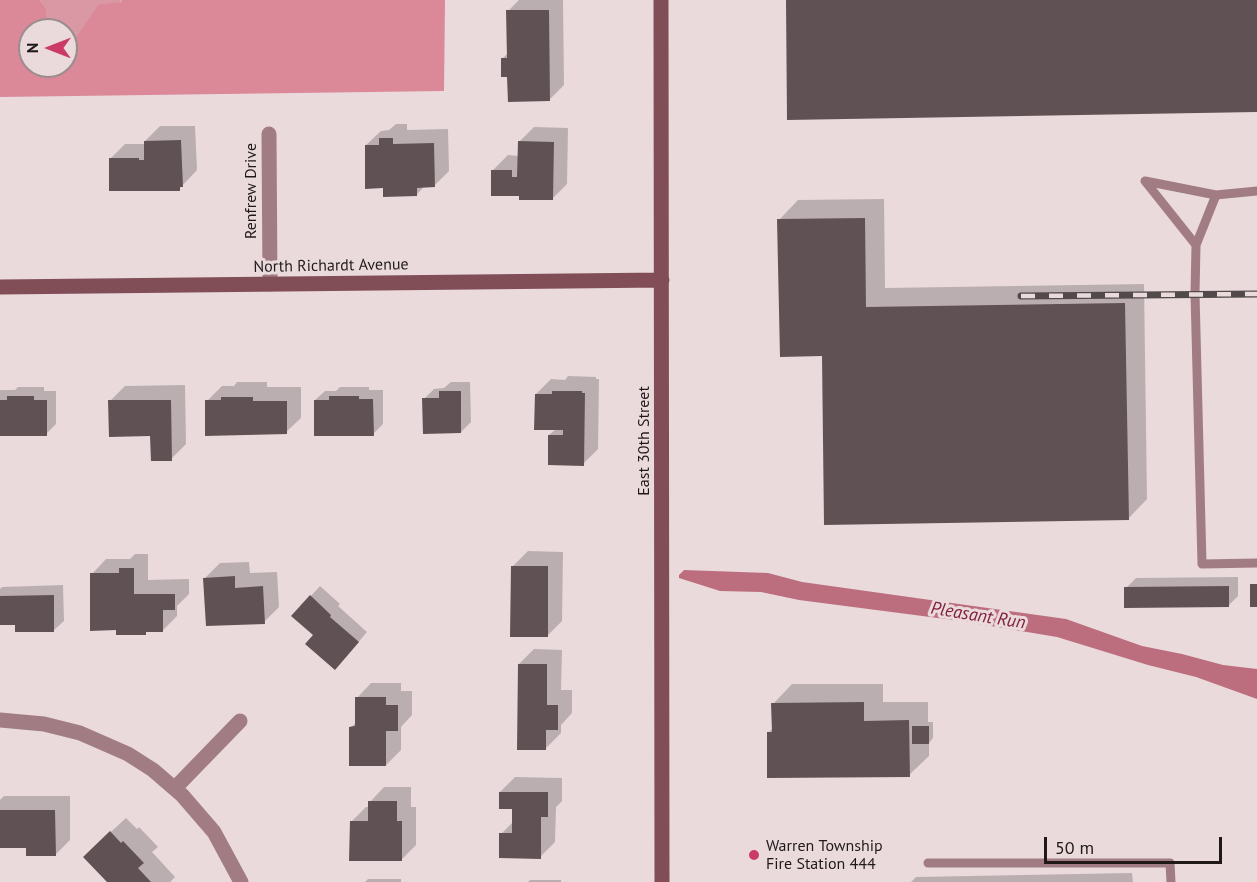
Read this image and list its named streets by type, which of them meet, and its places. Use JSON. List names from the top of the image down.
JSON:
{
  "streets": {
    "main road": ["North Richardt Avenue", "East 30th Street"],
    "street": ["Renfrew Drive"]
  },
  "crossings": [
    ["Renfrew Drive", "North Richardt Avenue"],
    ["North Richardt Avenue", "East 30th Street"]
  ],
  "water": ["Pleasant Run"],
  "places": ["Warren Township Fire Station 444"],
  "scale_bar": "50 m",
  "north": "left"
}
